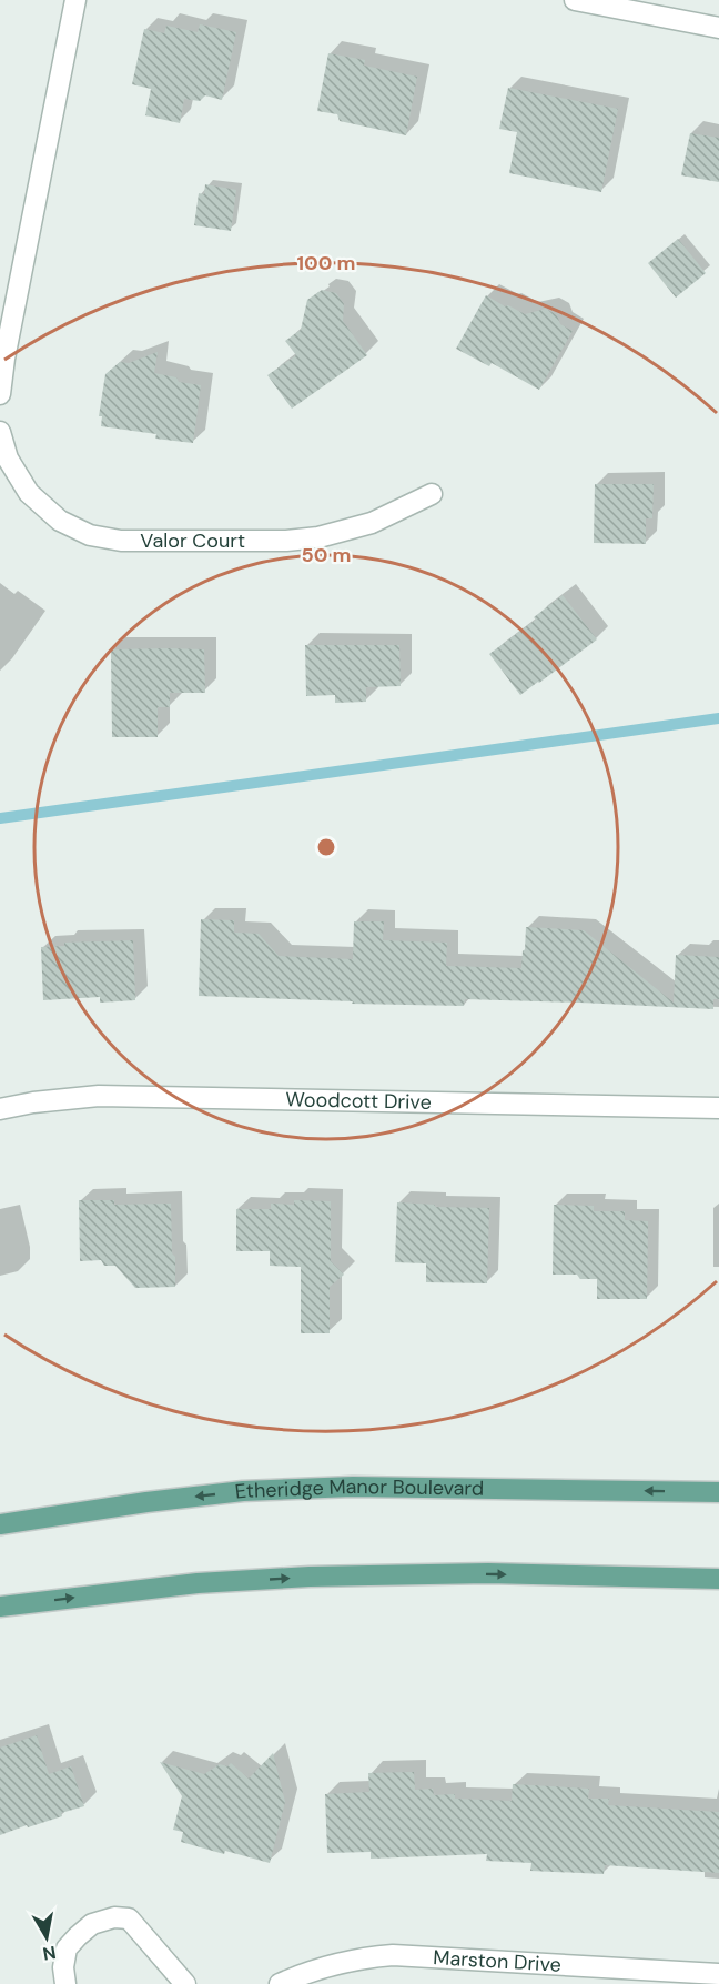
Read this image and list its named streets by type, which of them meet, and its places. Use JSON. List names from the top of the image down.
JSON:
{
  "streets": {
    "main road": ["Etheridge Manor Boulevard"],
    "street": ["Valor Court", "Woodcott Drive", "Marston Drive"]
  },
  "north": "bottom",
  "rings": ["100 m", "50 m"]
}
